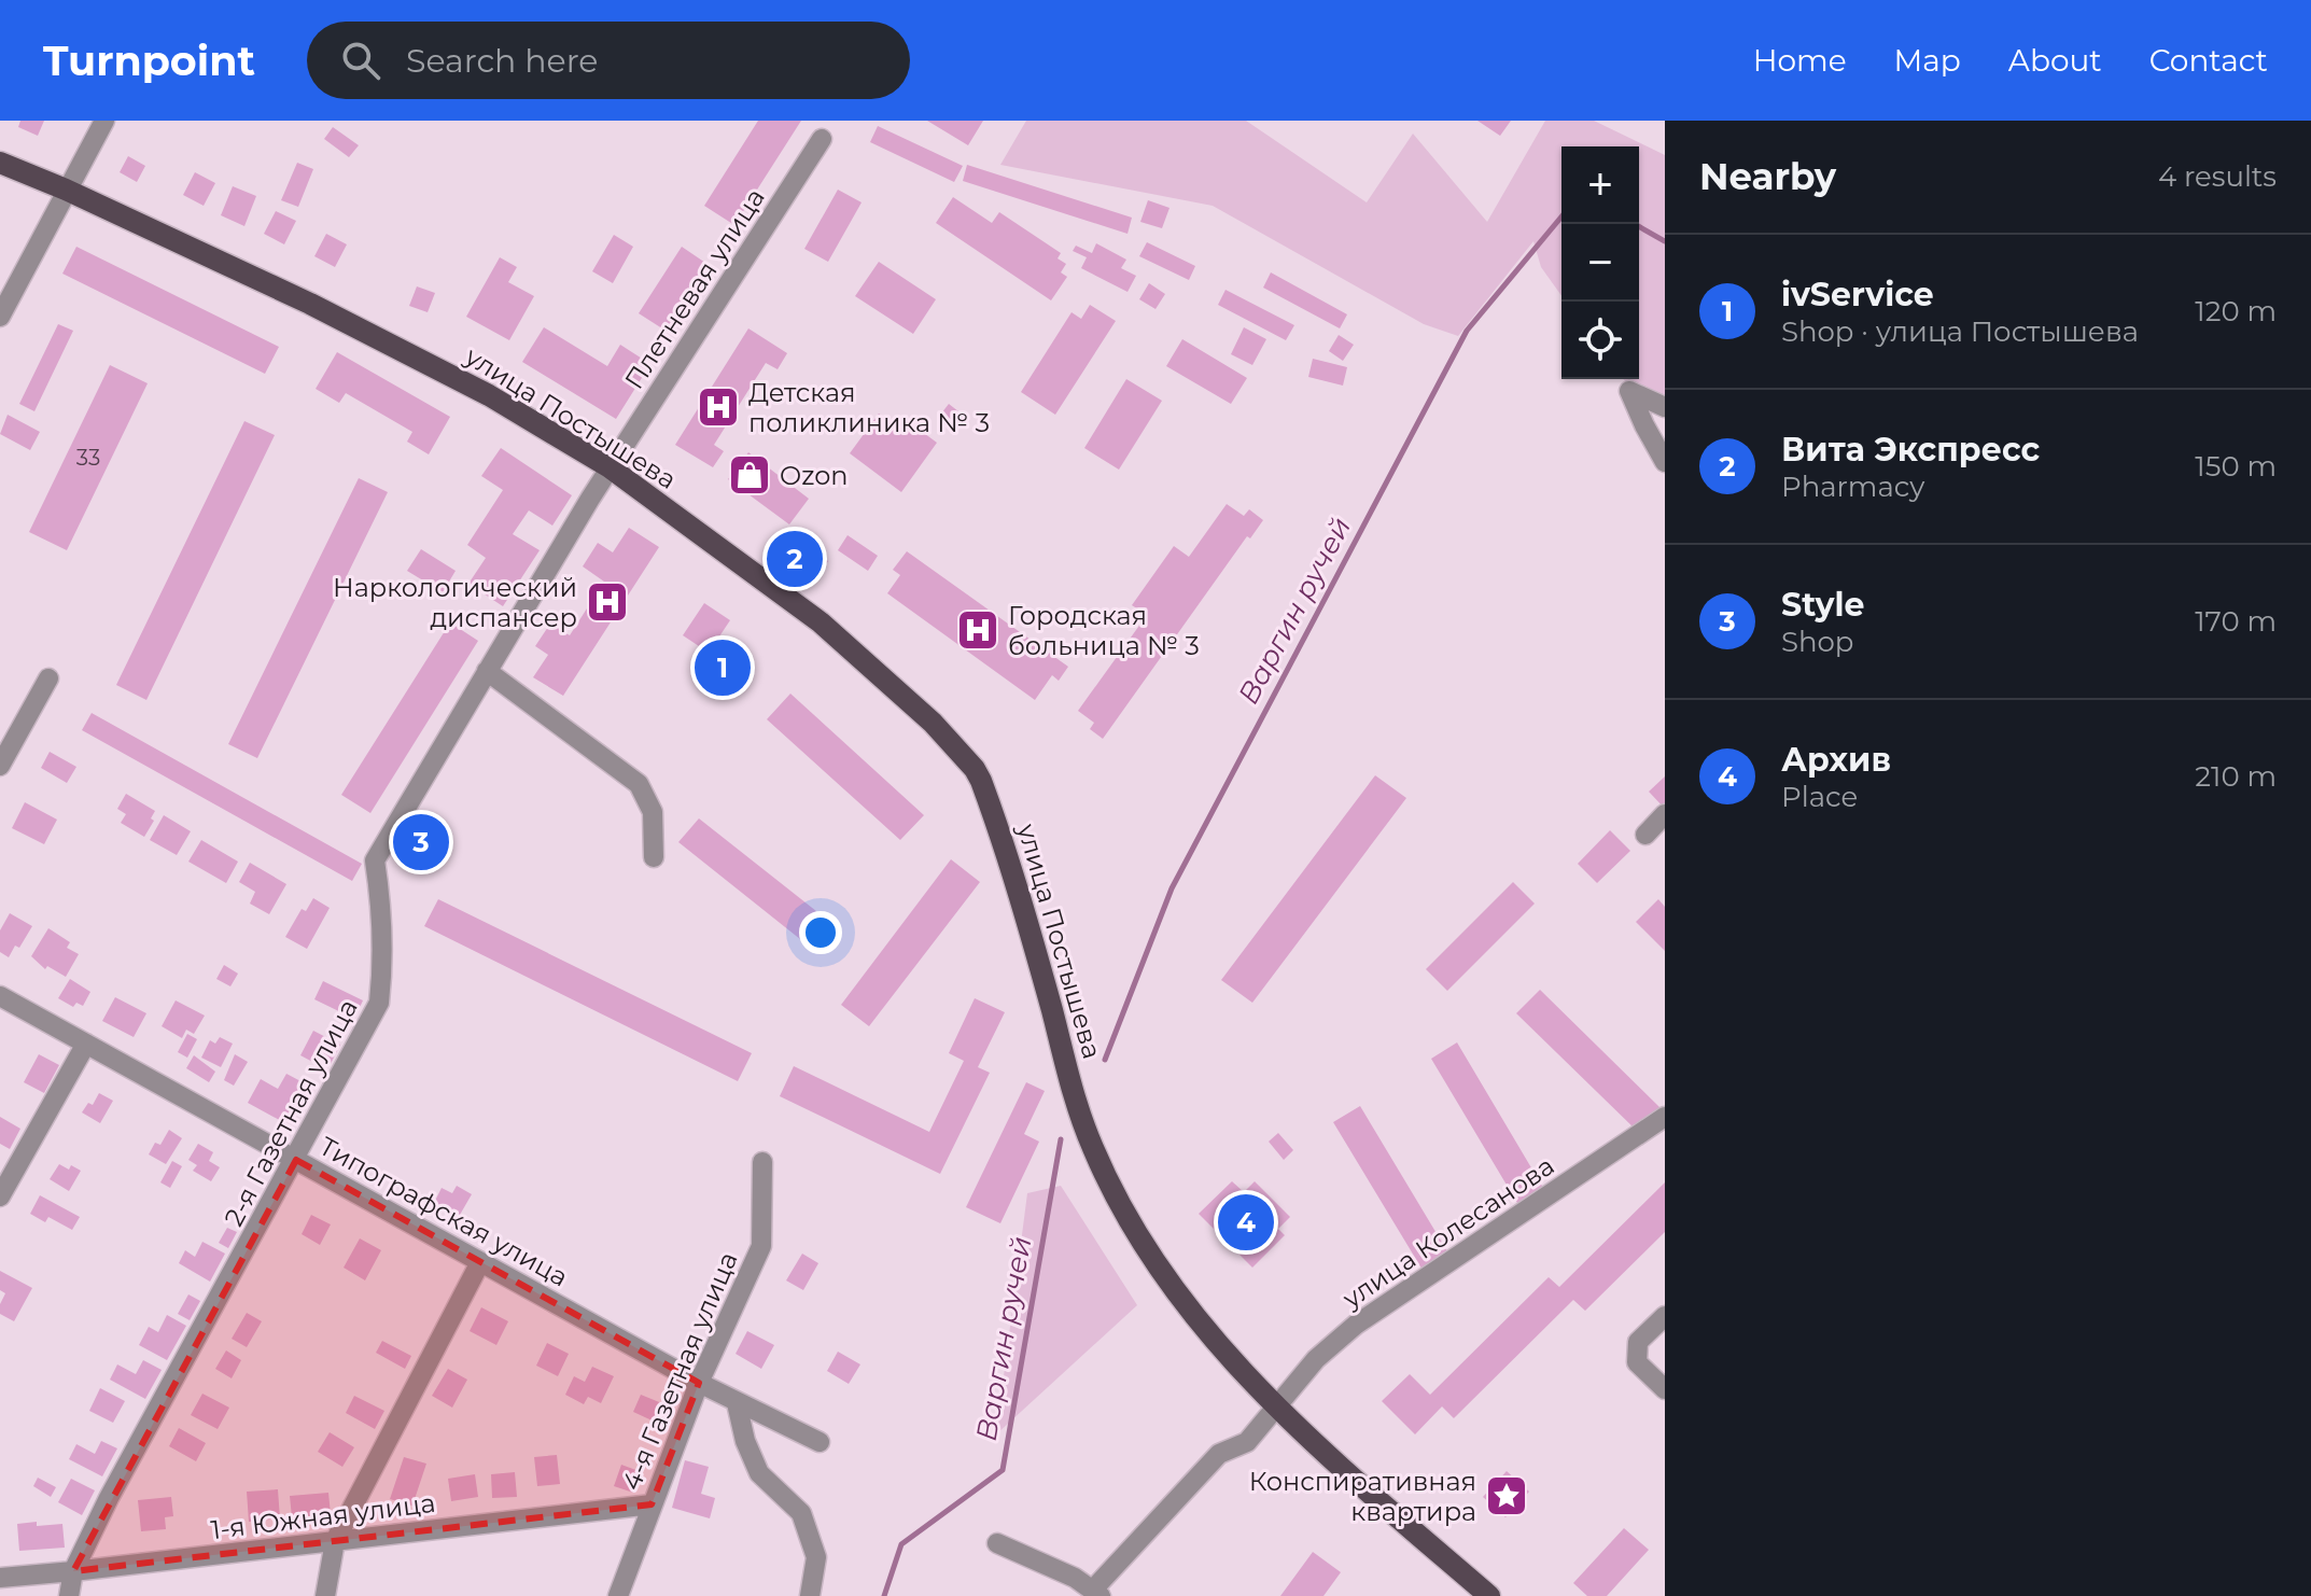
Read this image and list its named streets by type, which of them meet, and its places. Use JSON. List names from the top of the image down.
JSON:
{
  "streets": {
    "main road": ["улица Постышева"],
    "street": [
      "Плетневая улица",
      "2-я Газетная улица",
      "Типографская улица",
      "улица Колесанова",
      "4-я Газетная улица",
      "1-я Южная улица"
    ]
  },
  "crossings": [
    ["Плетневая улица", "улица Постышева"],
    ["Плетневая улица", "2-я Газетная улица"],
    ["улица Постышева", "2-я Газетная улица"],
    ["улица Постышева", "улица Колесанова"],
    ["2-я Газетная улица", "Типографская улица"],
    ["2-я Газетная улица", "1-я Южная улица"],
    ["Типографская улица", "4-я Газетная улица"],
    ["4-я Газетная улица", "1-я Южная улица"]
  ],
  "water": ["Варгин ручей"],
  "places": {
    "hospital": ["Детская поликлиника № 3", "Наркологический диспансер", "Городская больница № 3"],
    "shop": ["Ozon"],
    "place": ["Конспиративная квартира"]
  },
  "house_numbers": ["33"],
  "page": {
    "header": "Turnpoint",
    "search": "Search here",
    "nav": [
      "Home",
      "Map",
      "About",
      "Contact"
    ],
    "heading": ["Nearby", "4 results"],
    "map_buttons": ["+", "−"],
    "list": [
      {
        "mark": "1",
        "name": "ivService",
        "note": "Shop · улица Постышева",
        "value": "120 m"
      },
      {
        "mark": "2",
        "name": "Вита Экспресс",
        "note": "Pharmacy",
        "value": "150 m"
      },
      {
        "mark": "3",
        "name": "Style",
        "note": "Shop",
        "value": "170 m"
      },
      {
        "mark": "4",
        "name": "Архив",
        "note": "Place",
        "value": "210 m"
      }
    ],
    "pins": [
      "2",
      "1",
      "3",
      "4"
    ]
  }
}
